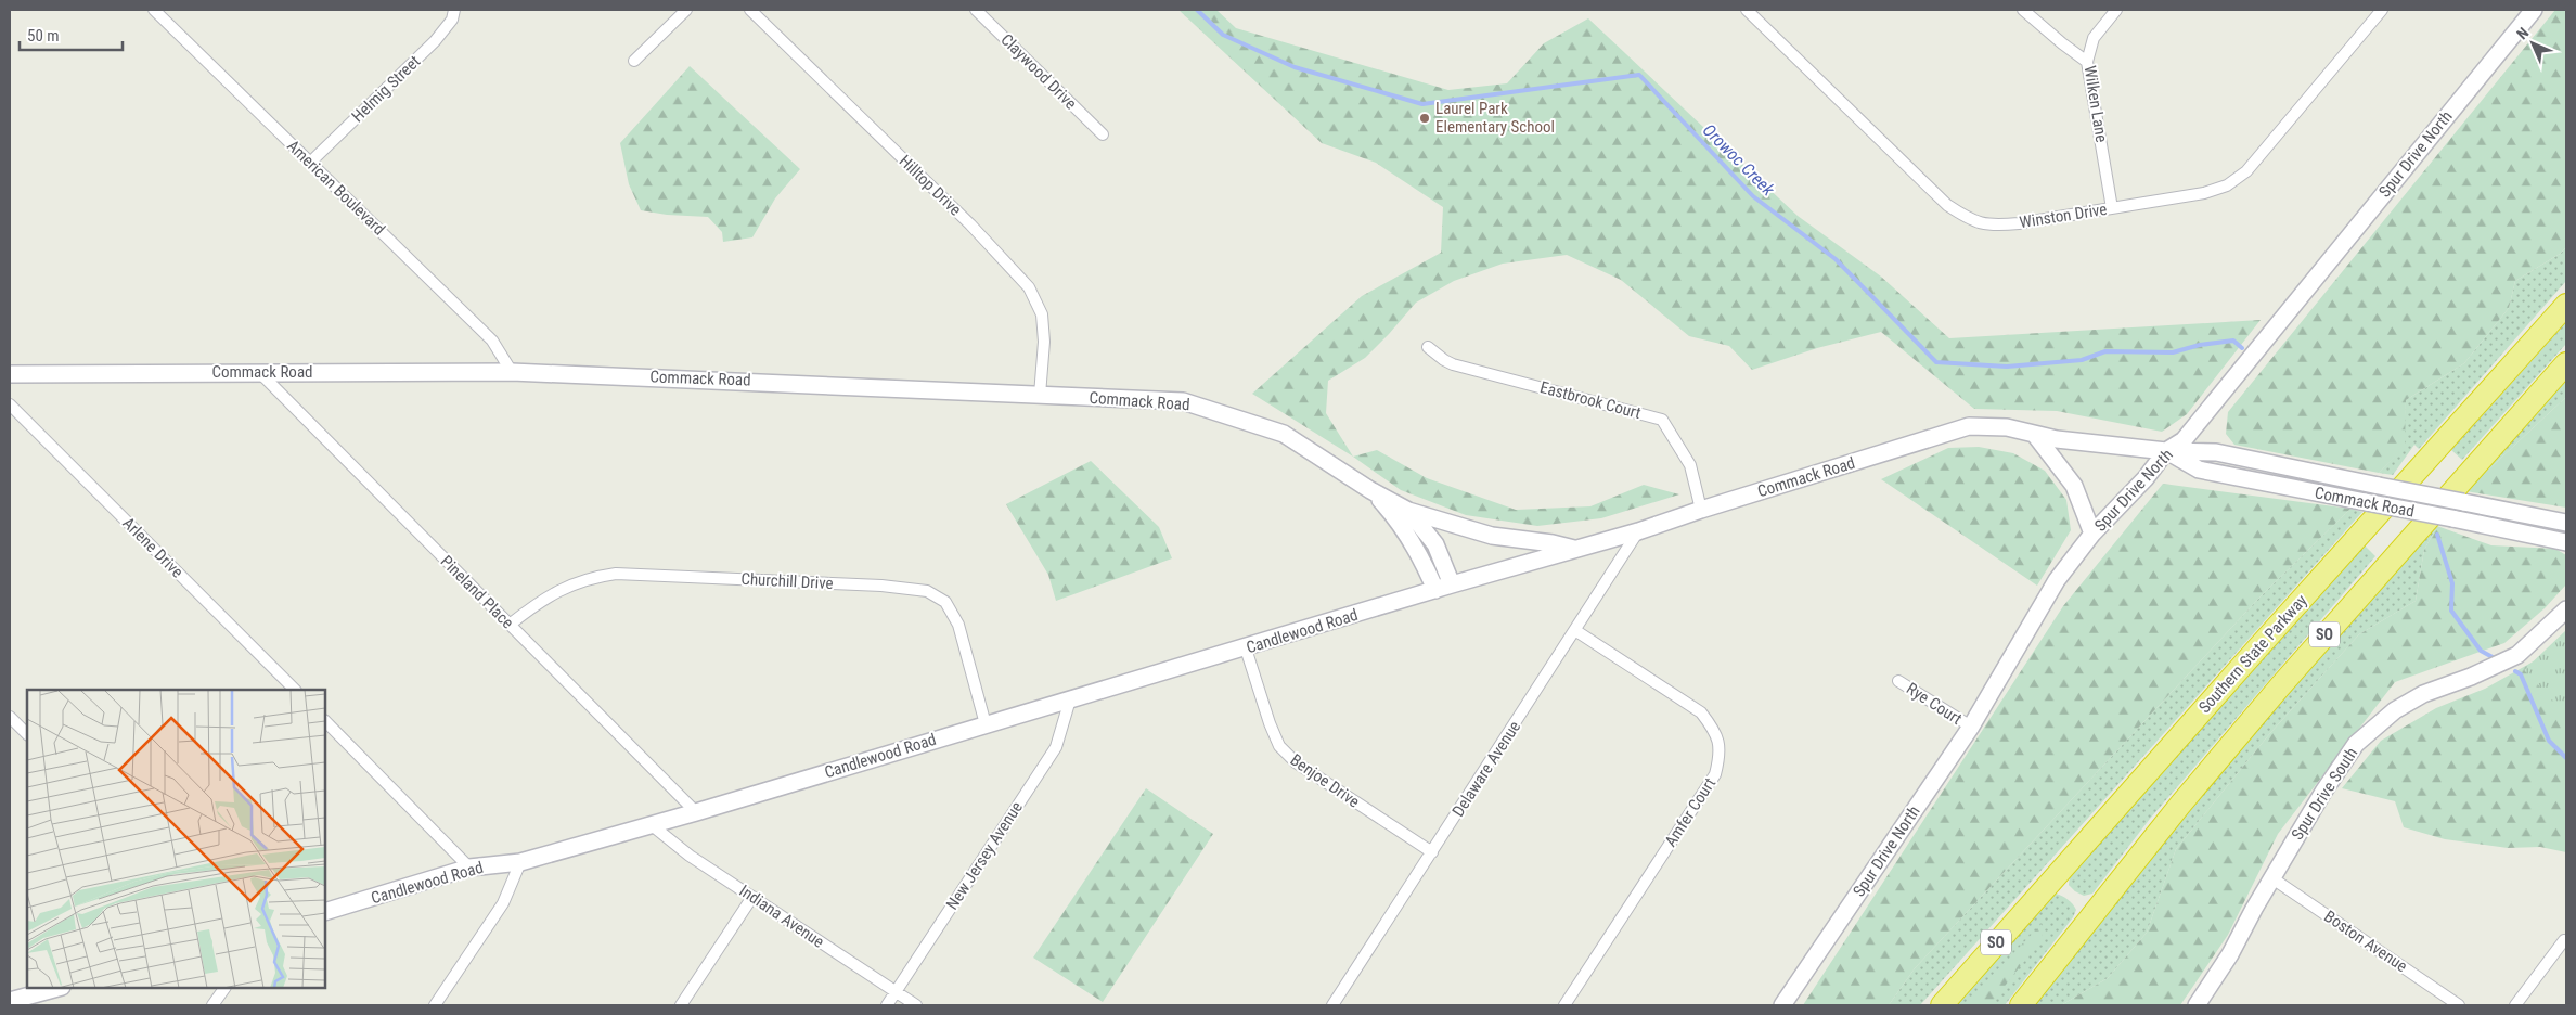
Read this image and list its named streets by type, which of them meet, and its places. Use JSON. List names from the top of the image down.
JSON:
{
  "streets": {
    "highway": ["SO", "Southern State Parkway"],
    "street": [
      "Claywood Drive",
      "Helmig Street",
      "Wilken Lane",
      "Spur Drive North",
      "Hilltop Drive",
      "American Boulevard",
      "Winston Drive",
      "Commack Road",
      "Eastbrook Court",
      "Arlene Drive",
      "Churchill Drive",
      "Pineland Place",
      "Candlewood Road",
      "Rye Court",
      "Delaware Avenue",
      "Benjoe Drive",
      "Spur Drive South",
      "Amfer Court",
      "New Jersey Avenue",
      "Indiana Avenue",
      "Boston Avenue"
    ]
  },
  "crossings": [
    ["Helmig Street", "American Boulevard"],
    ["Wilken Lane", "Winston Drive"],
    ["Spur Drive North", "Commack Road"],
    ["Spur Drive North", "Rye Court"],
    ["Hilltop Drive", "Commack Road"],
    ["American Boulevard", "Commack Road"],
    ["Commack Road", "Eastbrook Court"],
    ["Commack Road", "Pineland Place"],
    ["Commack Road", "Candlewood Road"],
    ["Commack Road", "Delaware Avenue"],
    ["Churchill Drive", "Pineland Place"],
    ["Churchill Drive", "Candlewood Road"],
    ["Pineland Place", "Candlewood Road"],
    ["Candlewood Road", "Benjoe Drive"],
    ["Candlewood Road", "New Jersey Avenue"],
    ["Candlewood Road", "Indiana Avenue"],
    ["Delaware Avenue", "Benjoe Drive"],
    ["Delaware Avenue", "Amfer Court"],
    ["Spur Drive South", "Boston Avenue"],
    ["New Jersey Avenue", "Indiana Avenue"]
  ],
  "water": ["Orowoc Creek"],
  "places": ["Laurel Park Elementary School"],
  "scale_bar": "50 m",
  "north": "top left"
}
